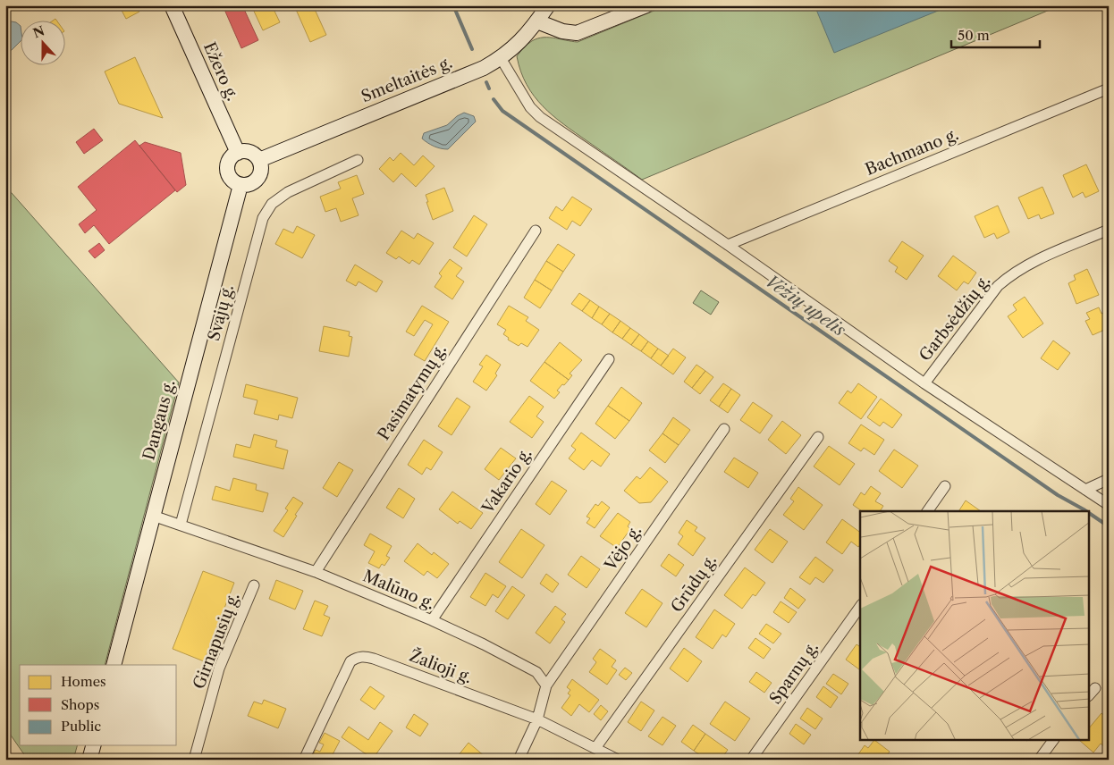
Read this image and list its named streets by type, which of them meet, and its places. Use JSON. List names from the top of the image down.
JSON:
{
  "streets": {
    "main road": ["Ežero g.", "Smeltaitės g.", "Dangaus g."],
    "street": [
      "Bachmano g.",
      "Svajų g.",
      "Garbsėdžių g.",
      "Pasimatymų g.",
      "Vakario g.",
      "Vėjo g.",
      "Grūdų g.",
      "Malūno g.",
      "Girnapusių g.",
      "Žalioji g.",
      "Sparnų g."
    ]
  },
  "crossings": [
    ["Ežero g.", "Smeltaitės g."],
    ["Ežero g.", "Dangaus g."],
    ["Smeltaitės g.", "Dangaus g."],
    ["Svajų g.", "Malūno g."],
    ["Pasimatymų g.", "Malūno g."],
    ["Dangaus g.", "Malūno g."],
    ["Vakario g.", "Malūno g."],
    ["Vėjo g.", "Malūno g."],
    ["Grūdų g.", "Žalioji g."]
  ],
  "water": ["Vėžių upelis"],
  "legend": ["Homes", "Shops", "Public"],
  "scale_bar": "50 m",
  "north": "top"
}
